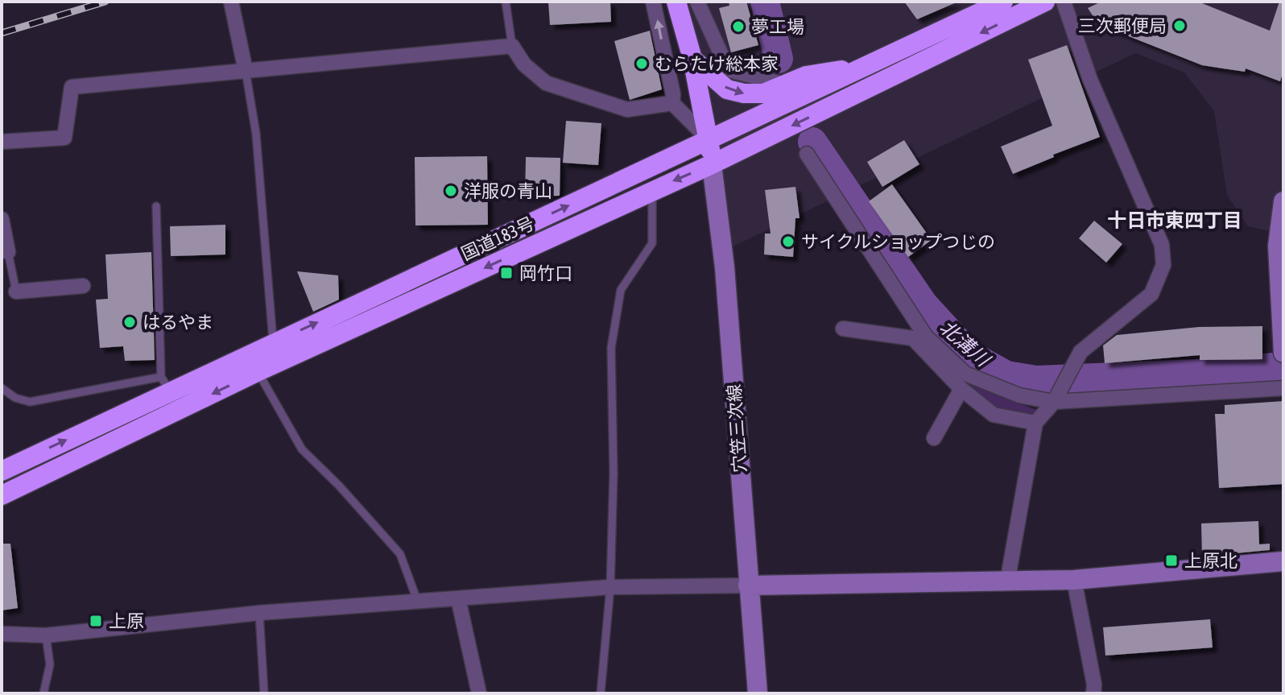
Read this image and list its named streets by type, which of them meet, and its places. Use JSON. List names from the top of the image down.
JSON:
{
  "streets": {
    "highway": ["国道183号"],
    "street": ["穴笠三次線"]
  },
  "crossings": [
    ["国道183号", "穴笠三次線"]
  ],
  "districts": ["十日市東四丁目"],
  "water": ["北溝川"],
  "places": {
    "other": [
      "三次郵便局",
      "夢工場",
      "むらたけ総本家",
      "洋服の青山",
      "サイクルショップつじの",
      "はるやま"
    ],
    "transit": ["岡竹口", "上原北", "上原"]
  }
}
